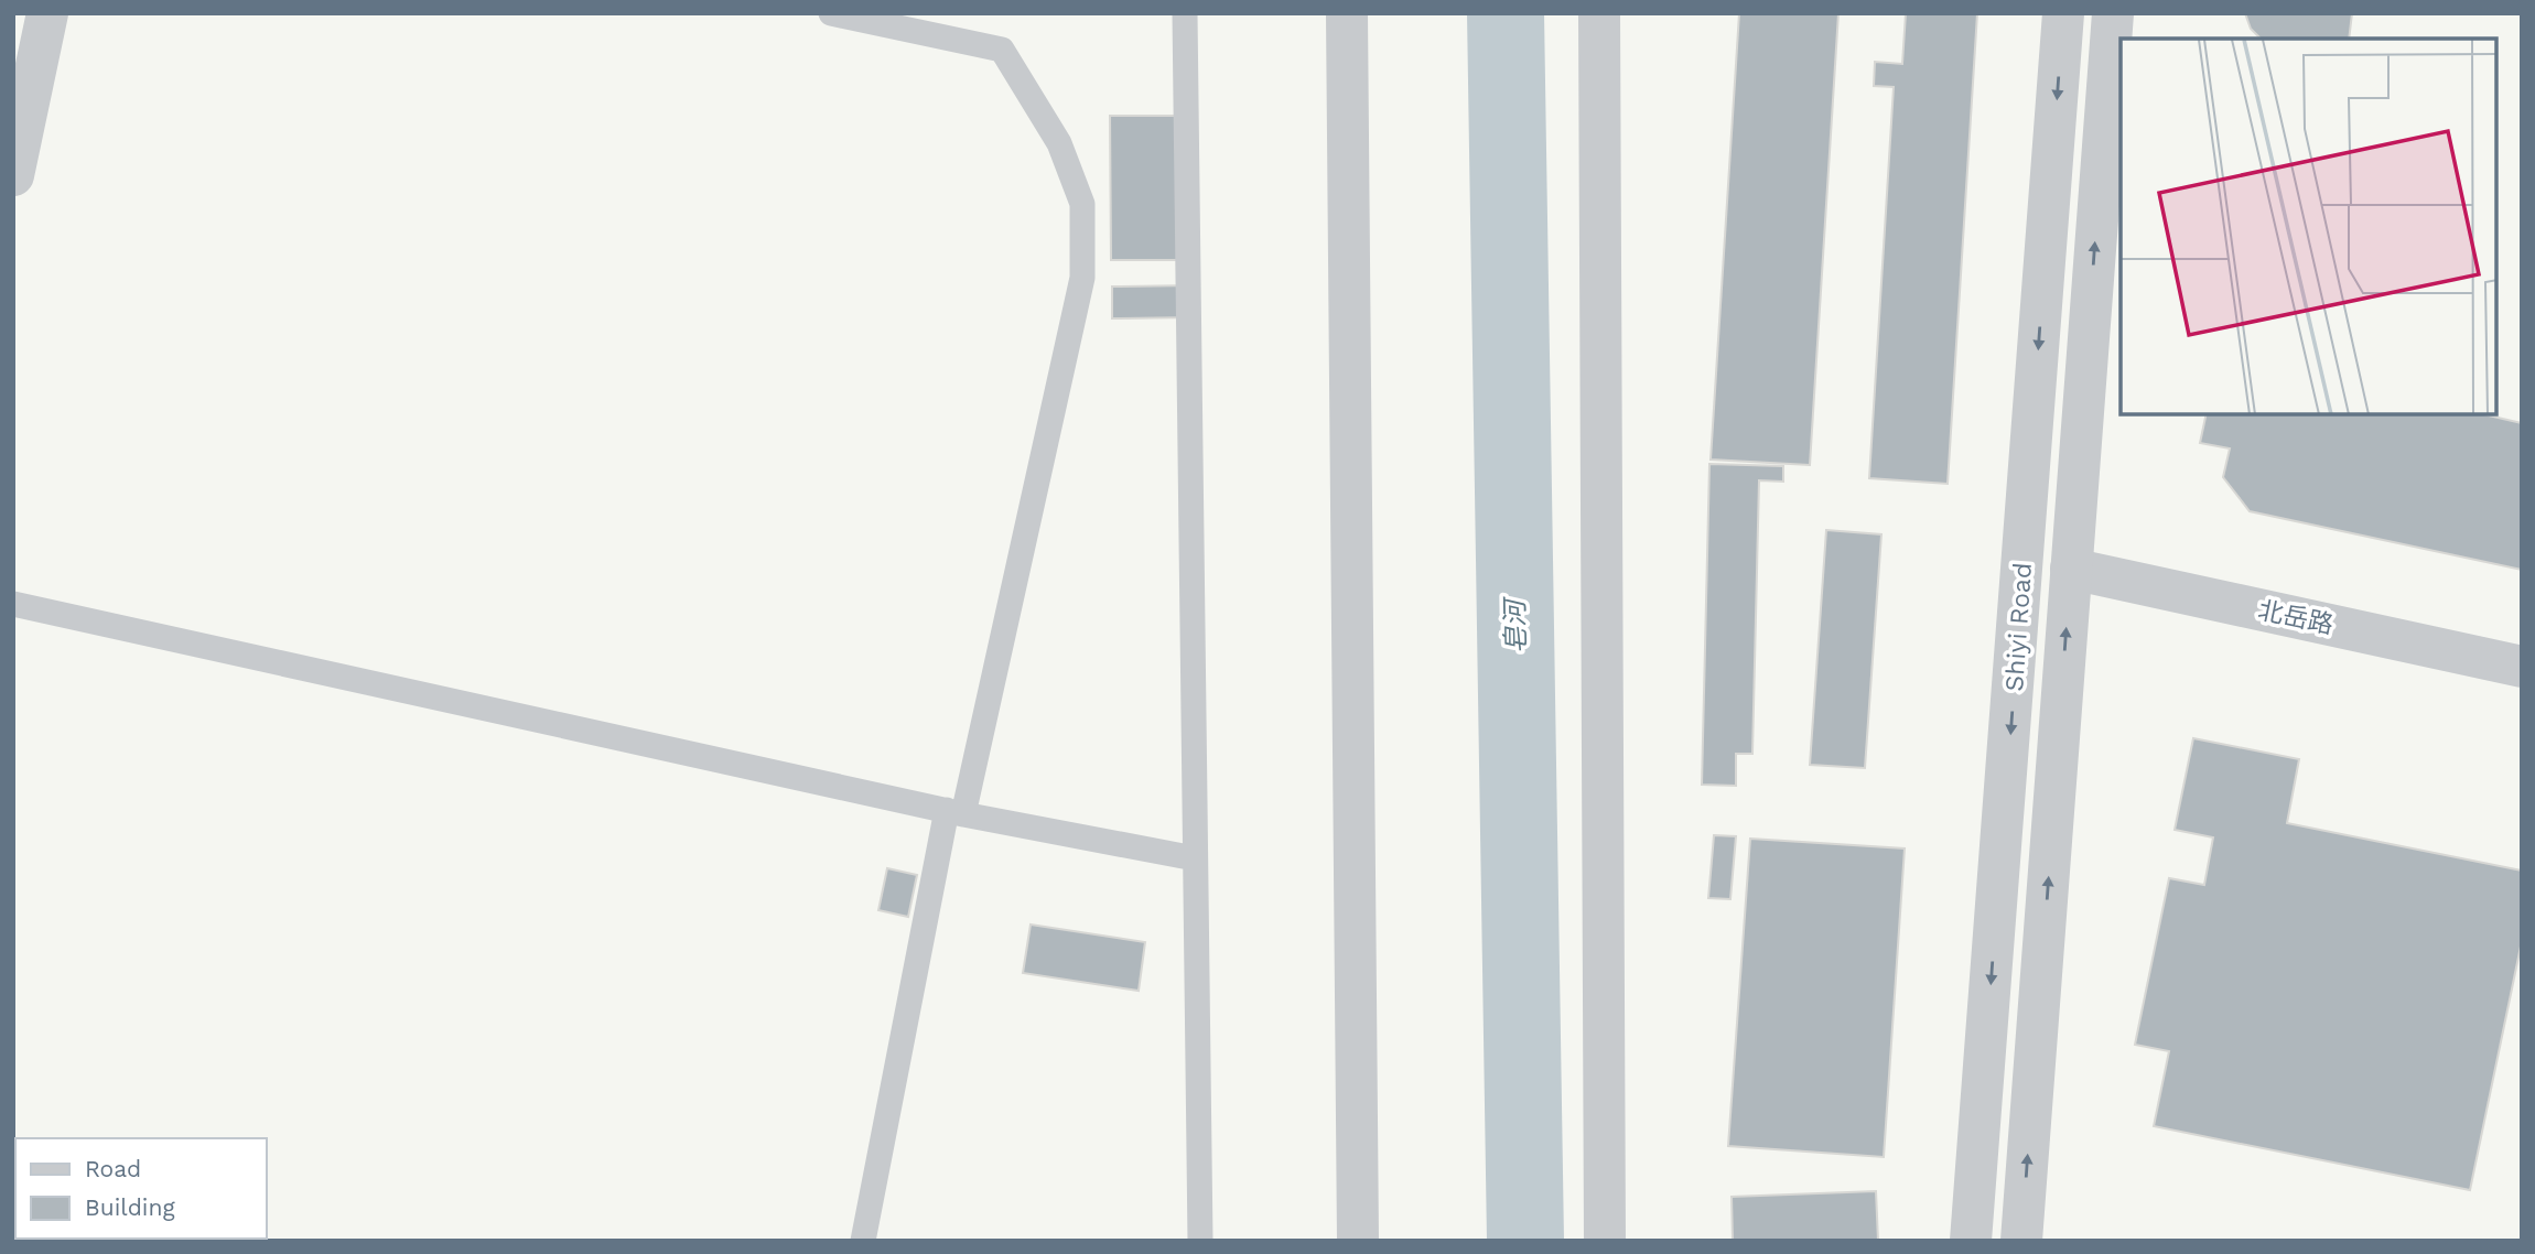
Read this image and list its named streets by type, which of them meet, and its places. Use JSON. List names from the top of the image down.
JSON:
{
  "streets": {
    "street": ["北岳路", "Shiyi Road"]
  },
  "crossings": [
    ["北岳路", "Shiyi Road"]
  ],
  "water": ["皂河"],
  "legend": ["Road", "Building"]
}
